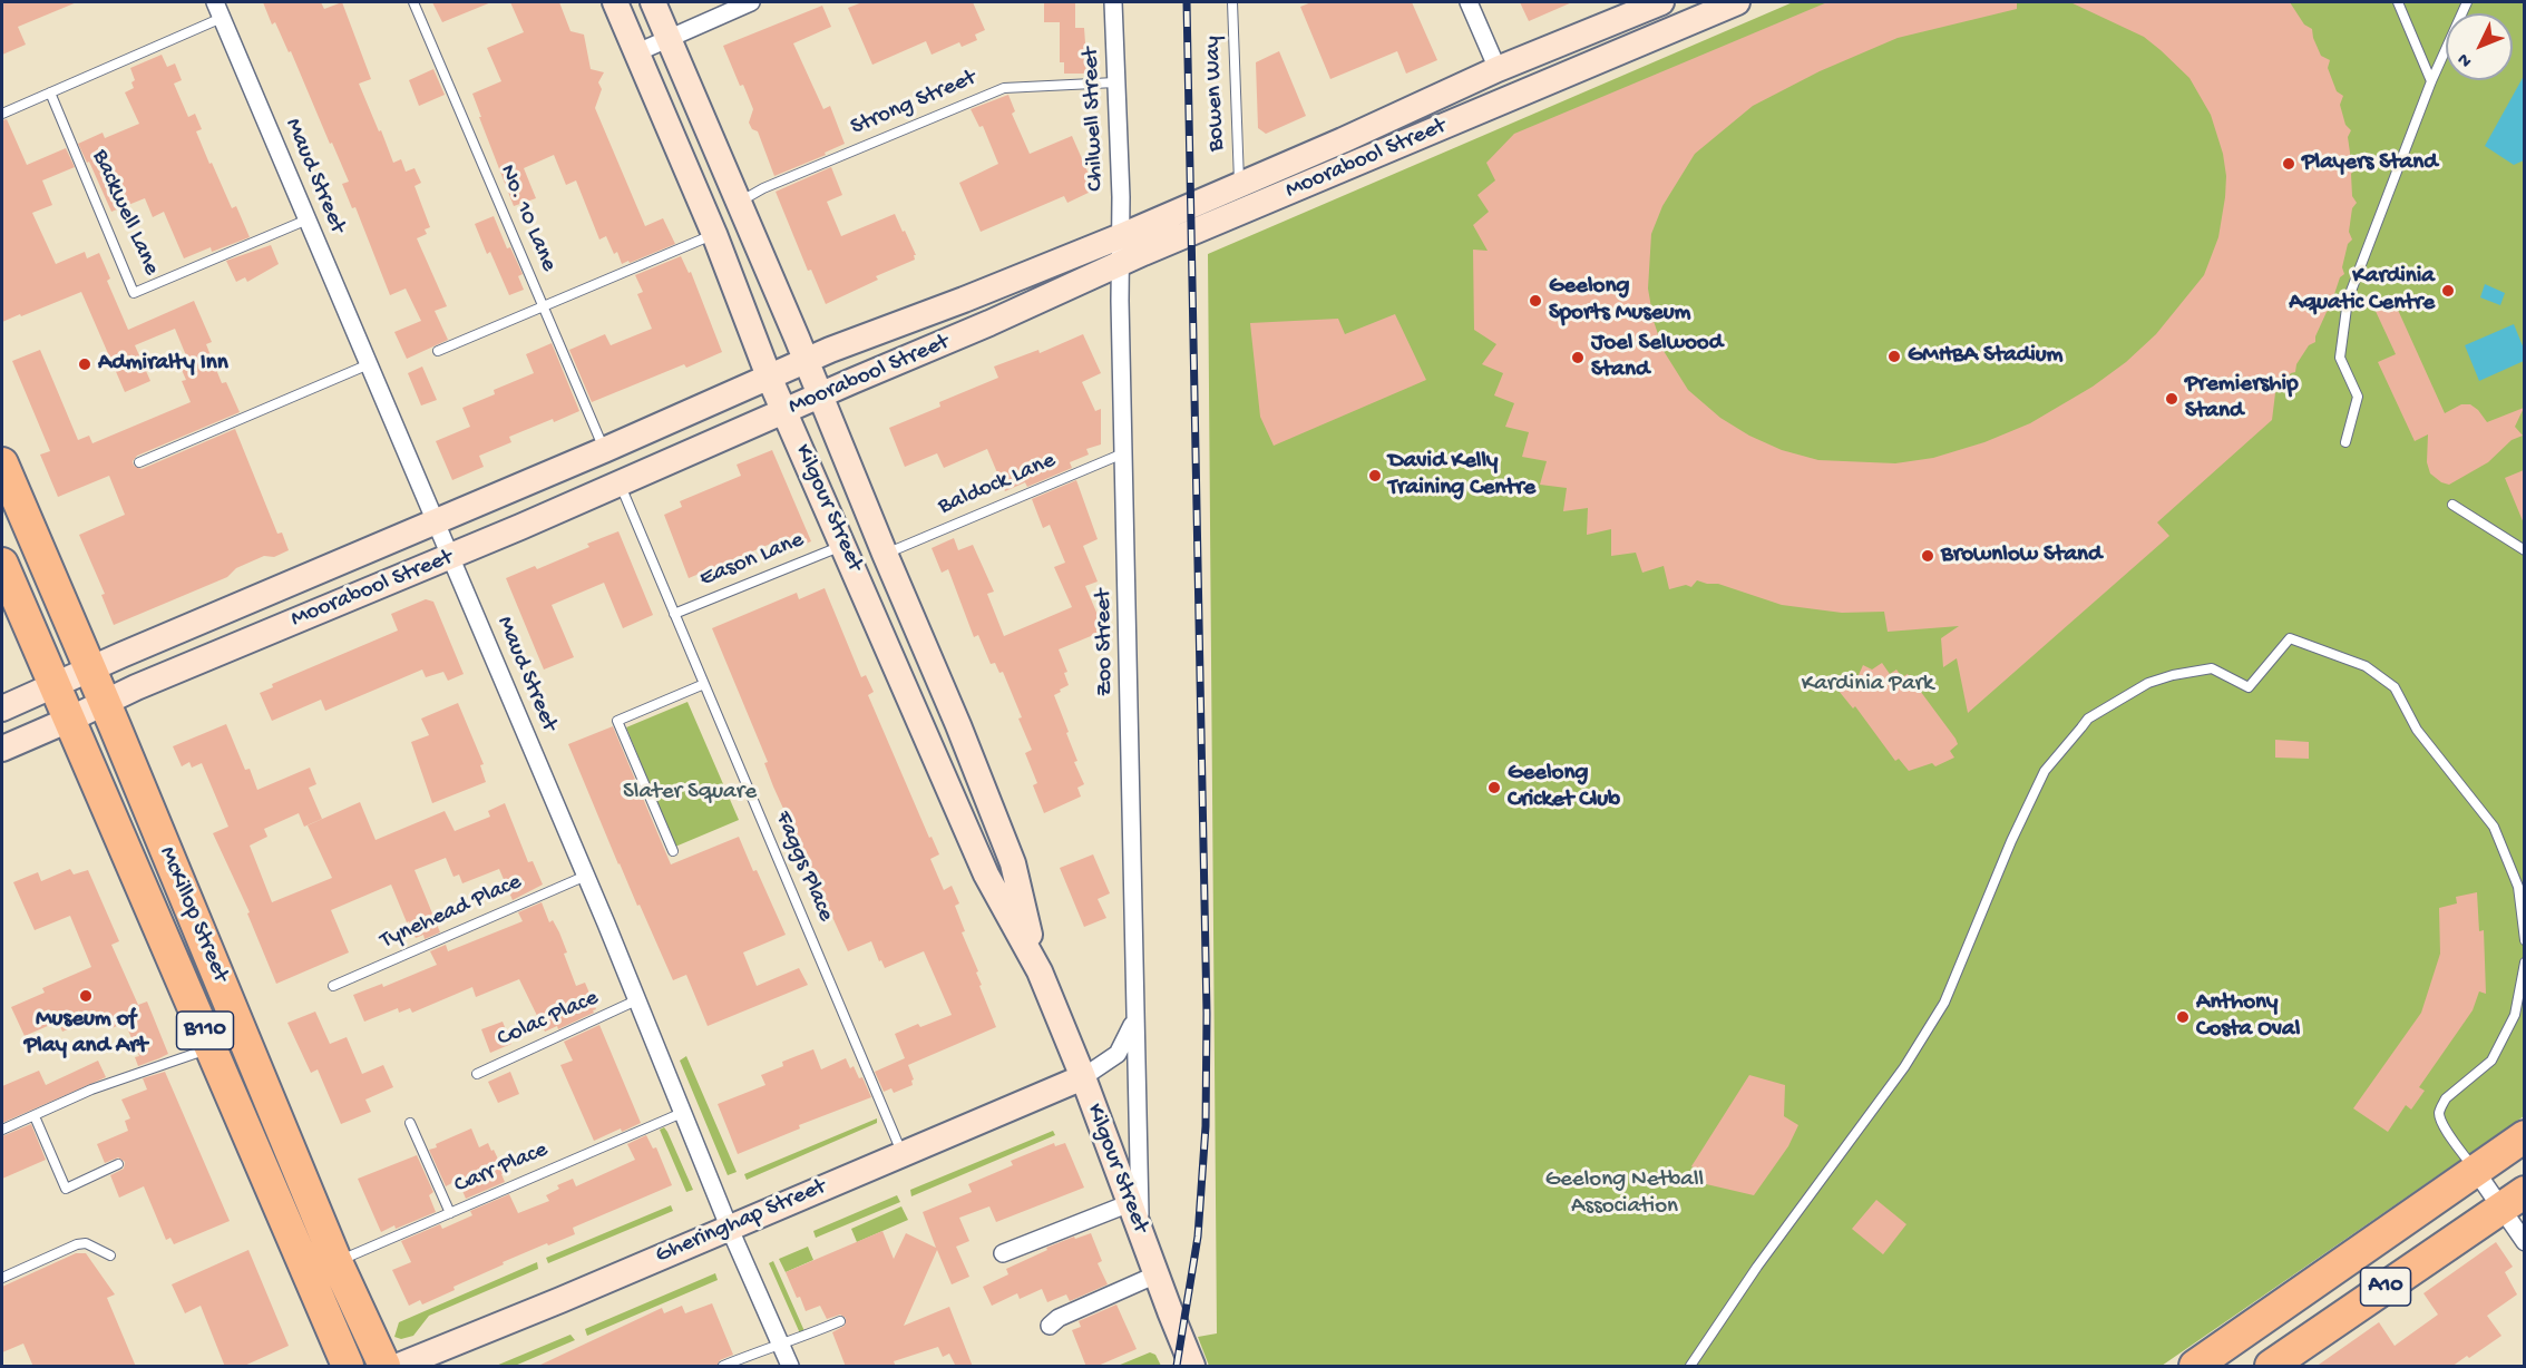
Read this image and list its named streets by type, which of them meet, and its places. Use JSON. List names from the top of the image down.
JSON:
{
  "streets": {
    "highway": ["McKillop Street", "B110", "A10"],
    "street": [
      "Chilwell Street",
      "Moorabool Street",
      "Maud Street",
      "Kilgour Street",
      "Zoo Street",
      "Gheringhap Street"
    ],
    "lane": [
      "Bowen Way",
      "Strong Street",
      "Backwell Lane",
      "No. 10 Lane",
      "Baldock Lane",
      "Eason Lane",
      "Faggs Place",
      "Tynehead Place",
      "Colac Place",
      "Carr Place"
    ]
  },
  "crossings": [
    ["Bowen Way", "Moorabool Street"],
    ["Strong Street", "Chilwell Street"],
    ["Strong Street", "Kilgour Street"],
    ["Chilwell Street", "Moorabool Street"],
    ["Chilwell Street", "Zoo Street"],
    ["Moorabool Street", "Maud Street"],
    ["Moorabool Street", "No. 10 Lane"],
    ["Moorabool Street", "Kilgour Street"],
    ["Moorabool Street", "Zoo Street"],
    ["Moorabool Street", "Faggs Place"],
    ["Moorabool Street", "McKillop Street"],
    ["Maud Street", "Backwell Lane"],
    ["Maud Street", "Tynehead Place"],
    ["Maud Street", "Colac Place"],
    ["Maud Street", "Carr Place"],
    ["Maud Street", "Gheringhap Street"],
    ["Baldock Lane", "Kilgour Street"],
    ["Baldock Lane", "Zoo Street"],
    ["Kilgour Street", "Eason Lane"],
    ["Kilgour Street", "Zoo Street"],
    ["Kilgour Street", "Gheringhap Street"],
    ["Eason Lane", "Faggs Place"],
    ["Zoo Street", "Gheringhap Street"],
    ["Faggs Place", "Gheringhap Street"],
    ["McKillop Street", "Carr Place"]
  ],
  "parks": ["Kardinia Park", "Slater Square", "Geelong Netball Association"],
  "places": [
    "Players Stand",
    "Kardinia Aquatic Centre",
    "Geelong Sports Museum",
    "GMHBA Stadium",
    "Joel Selwood Stand",
    "Admiralty Inn",
    "Premiership Stand",
    "David Kelly Training Centre",
    "Brownlow Stand",
    "Geelong Cricket Club",
    "Museum of Play and Art",
    "Anthony Costa Oval"
  ],
  "north": "bottom left"
}
